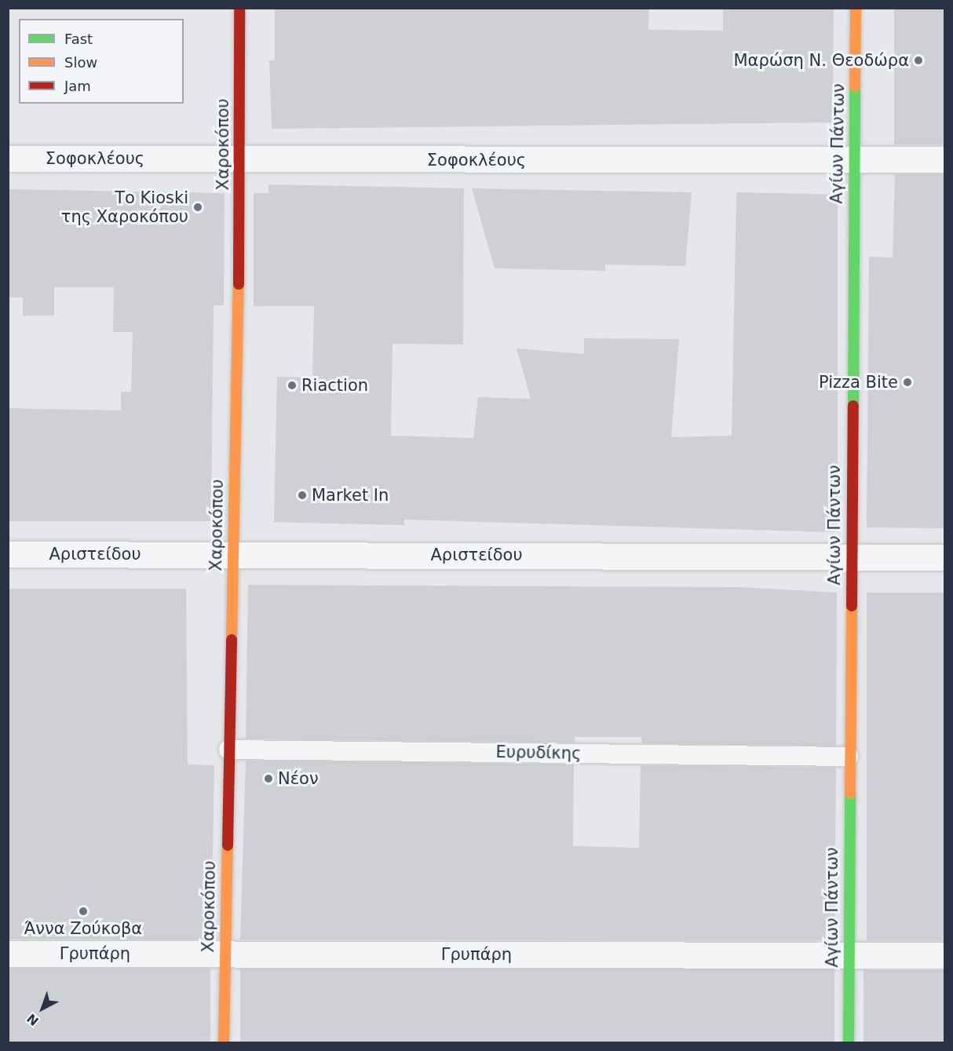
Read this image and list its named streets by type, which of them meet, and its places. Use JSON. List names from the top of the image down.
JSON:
{
  "streets": {
    "street": [
      "Αγίων Πάντων",
      "Χαροκόπου",
      "Σοφοκλέους",
      "Αριστείδου",
      "Γρυπάρη"
    ],
    "lane": ["Ευρυδίκης"]
  },
  "crossings": [
    ["Αγίων Πάντων", "Σοφοκλέους"],
    ["Αγίων Πάντων", "Αριστείδου"],
    ["Αγίων Πάντων", "Ευρυδίκης"],
    ["Αγίων Πάντων", "Γρυπάρη"],
    ["Χαροκόπου", "Σοφοκλέους"],
    ["Χαροκόπου", "Αριστείδου"],
    ["Χαροκόπου", "Ευρυδίκης"],
    ["Χαροκόπου", "Γρυπάρη"]
  ],
  "places": [
    "Μαρώση Ν. Θεοδώρα",
    "Το Kioski της Χαροκόπου",
    "Pizza Bite",
    "Riaction",
    "Market In",
    "Νέον",
    "Άννα Ζούκοβα"
  ],
  "legend": ["Fast", "Slow", "Jam"],
  "north": "bottom left"
}
